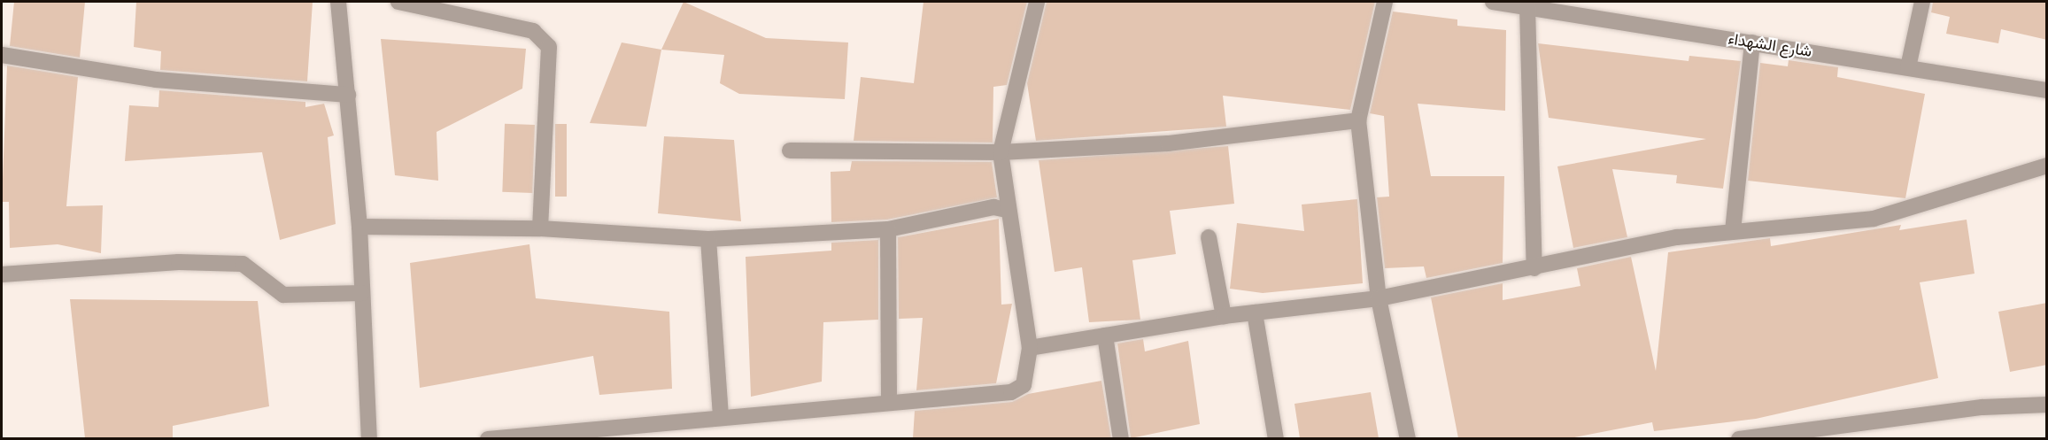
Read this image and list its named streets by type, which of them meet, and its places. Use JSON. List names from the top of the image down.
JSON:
{
  "streets": {
    "street": ["شارع الشهداء"]
  }
}
